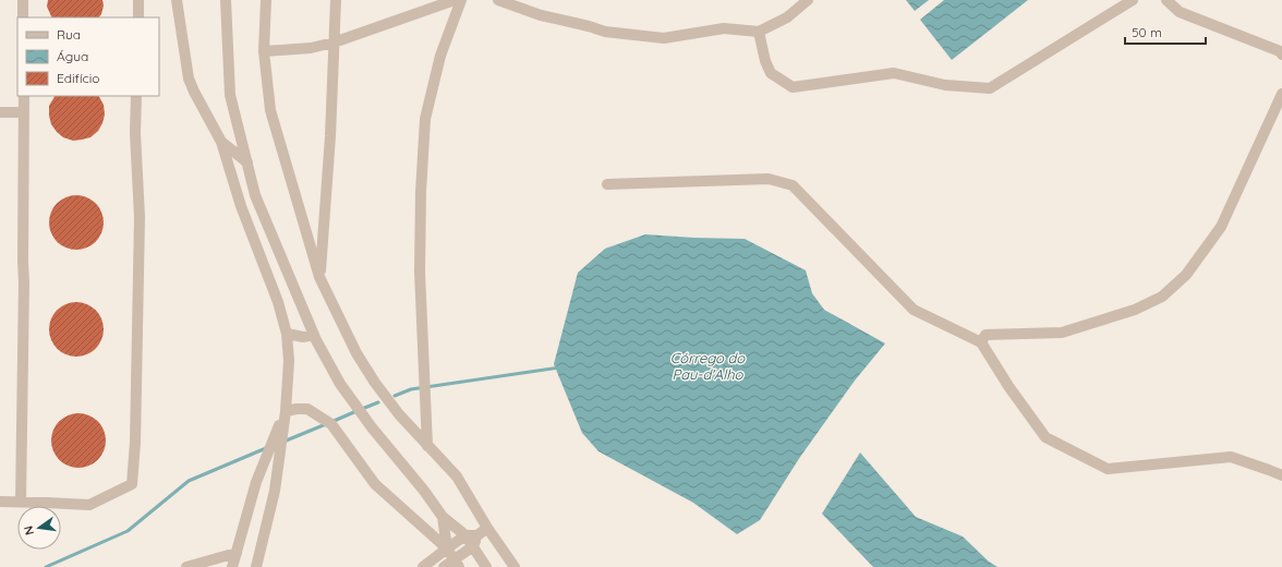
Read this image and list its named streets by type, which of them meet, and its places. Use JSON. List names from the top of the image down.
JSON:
{
  "water": ["Córrego do Pau-d'Alho"],
  "legend": ["Rua", "Água", "Edifício"],
  "scale_bar": "50 m",
  "north": "left"
}
